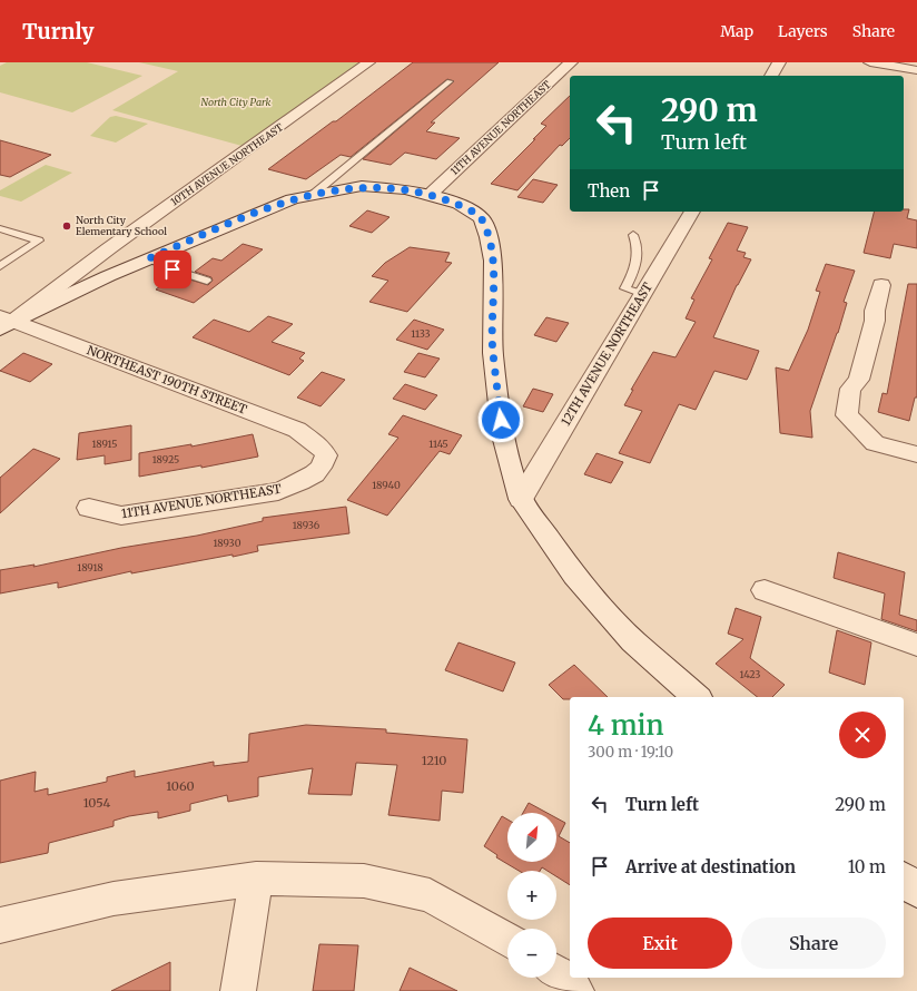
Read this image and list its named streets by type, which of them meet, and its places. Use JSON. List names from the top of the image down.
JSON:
{
  "streets": {
    "street": [
      "11TH AVENUE NORTHEAST",
      "10TH AVENUE NORTHEAST",
      "12TH AVENUE NORTHEAST",
      "NORTHEAST 190TH STREET"
    ]
  },
  "crossings": [
    ["11TH AVENUE NORTHEAST", "NORTHEAST 190TH STREET"],
    ["10TH AVENUE NORTHEAST", "NORTHEAST 190TH STREET"]
  ],
  "parks": ["North City Park"],
  "places": ["North City Elementary School"],
  "house_numbers": [
    "1133",
    "18915",
    "1145",
    "18925",
    "18940",
    "18936",
    "18930",
    "18918",
    "1423",
    "1210",
    "1060",
    "1054"
  ],
  "north": "top right",
  "page": {
    "header": "Turnly",
    "nav": ["Map", "Layers", "Share"],
    "turn": ["290 m", "Turn left"],
    "then": "Then",
    "heading": ["4 min", "300 m · 19:10"],
    "list": [
      {
        "name": "Turn left",
        "value": "290 m"
      },
      {
        "name": "Arrive at destination",
        "value": "10 m"
      }
    ],
    "map_buttons": ["+", "−"],
    "buttons": ["Exit", "Share"]
  }
}
